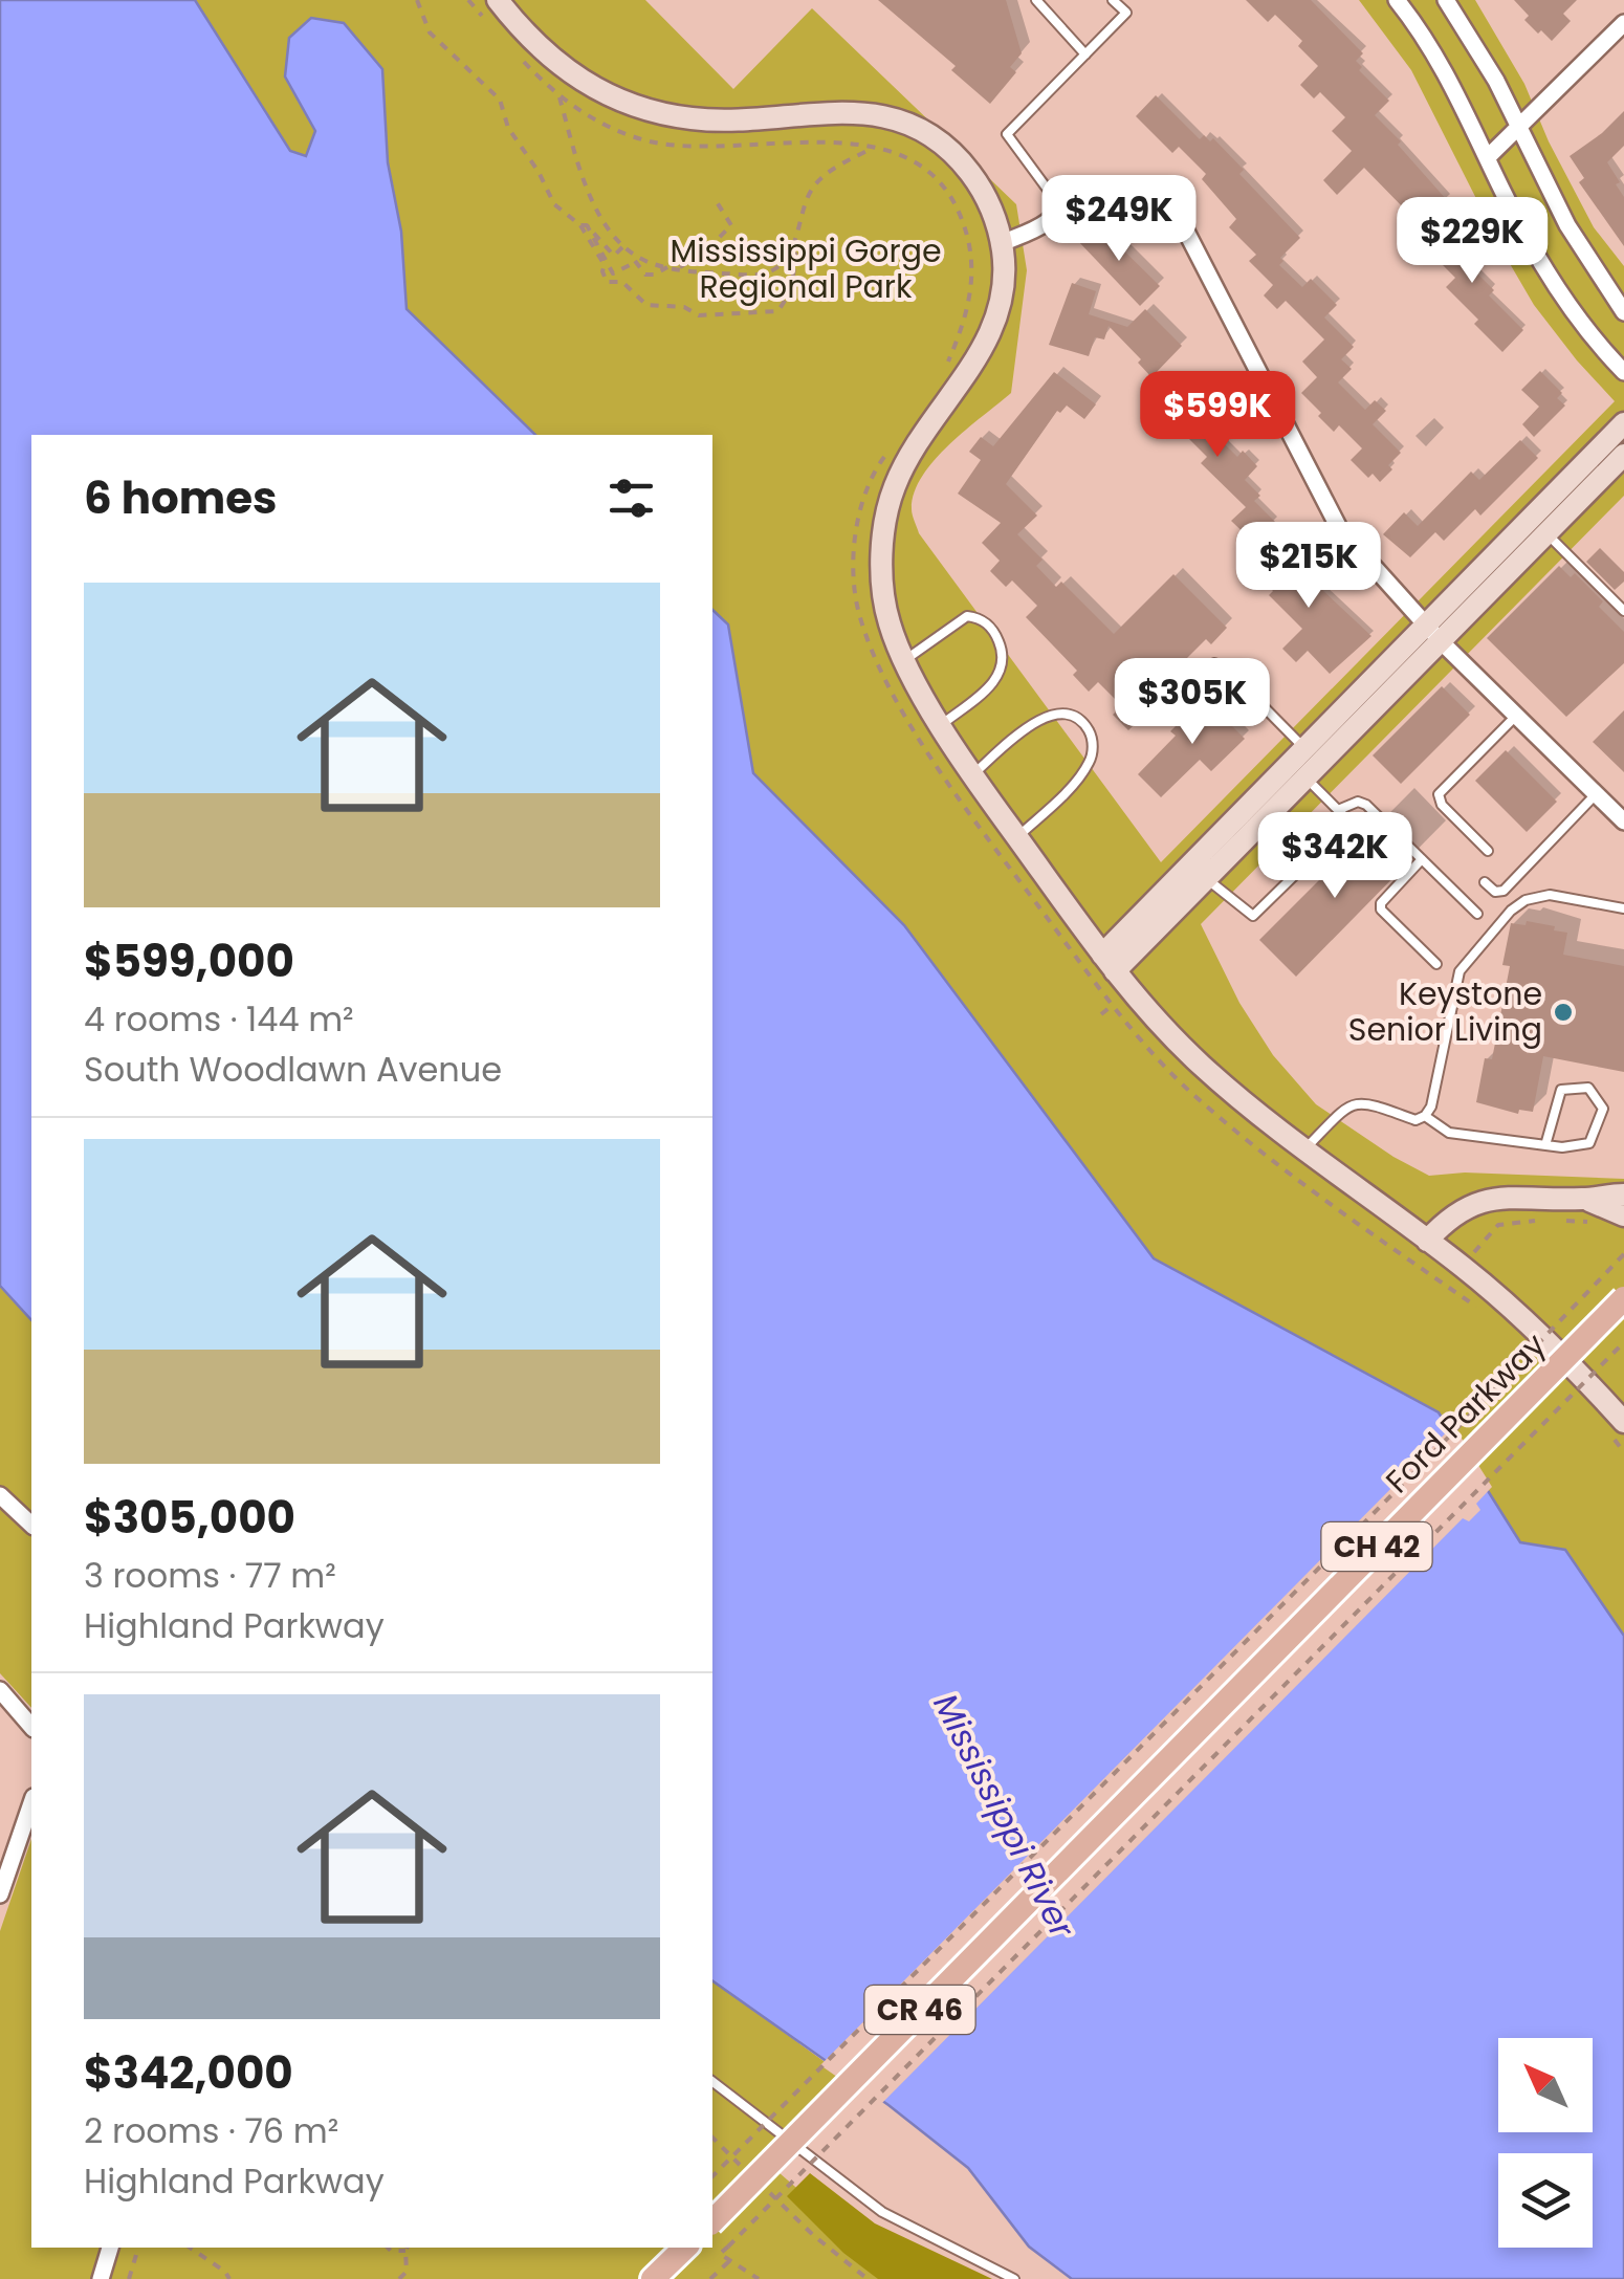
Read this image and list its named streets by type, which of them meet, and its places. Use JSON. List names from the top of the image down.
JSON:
{
  "streets": {
    "main road": ["Ford Parkway", "CH 42", "CR 46"]
  },
  "crossings": [
    ["Ford Parkway", "CR 46"]
  ],
  "water": ["Mississippi River"],
  "parks": ["Mississippi Gorge Regional Park"],
  "places": ["Keystone Senior Living"],
  "north": "top left",
  "page": {
    "price": [
      "$249K",
      "$229K",
      "$599K",
      "$215K",
      "$305K",
      "$342K"
    ],
    "heading": "6 homes",
    "list": [
      {
        "name": "$599,000",
        "note": "4 rooms · 144 m² · South Woodlawn Avenue"
      },
      {
        "name": "$305,000",
        "note": "3 rooms · 77 m² · Highland Parkway"
      },
      {
        "name": "$342,000",
        "note": "2 rooms · 76 m² · Highland Parkway"
      }
    ]
  }
}
